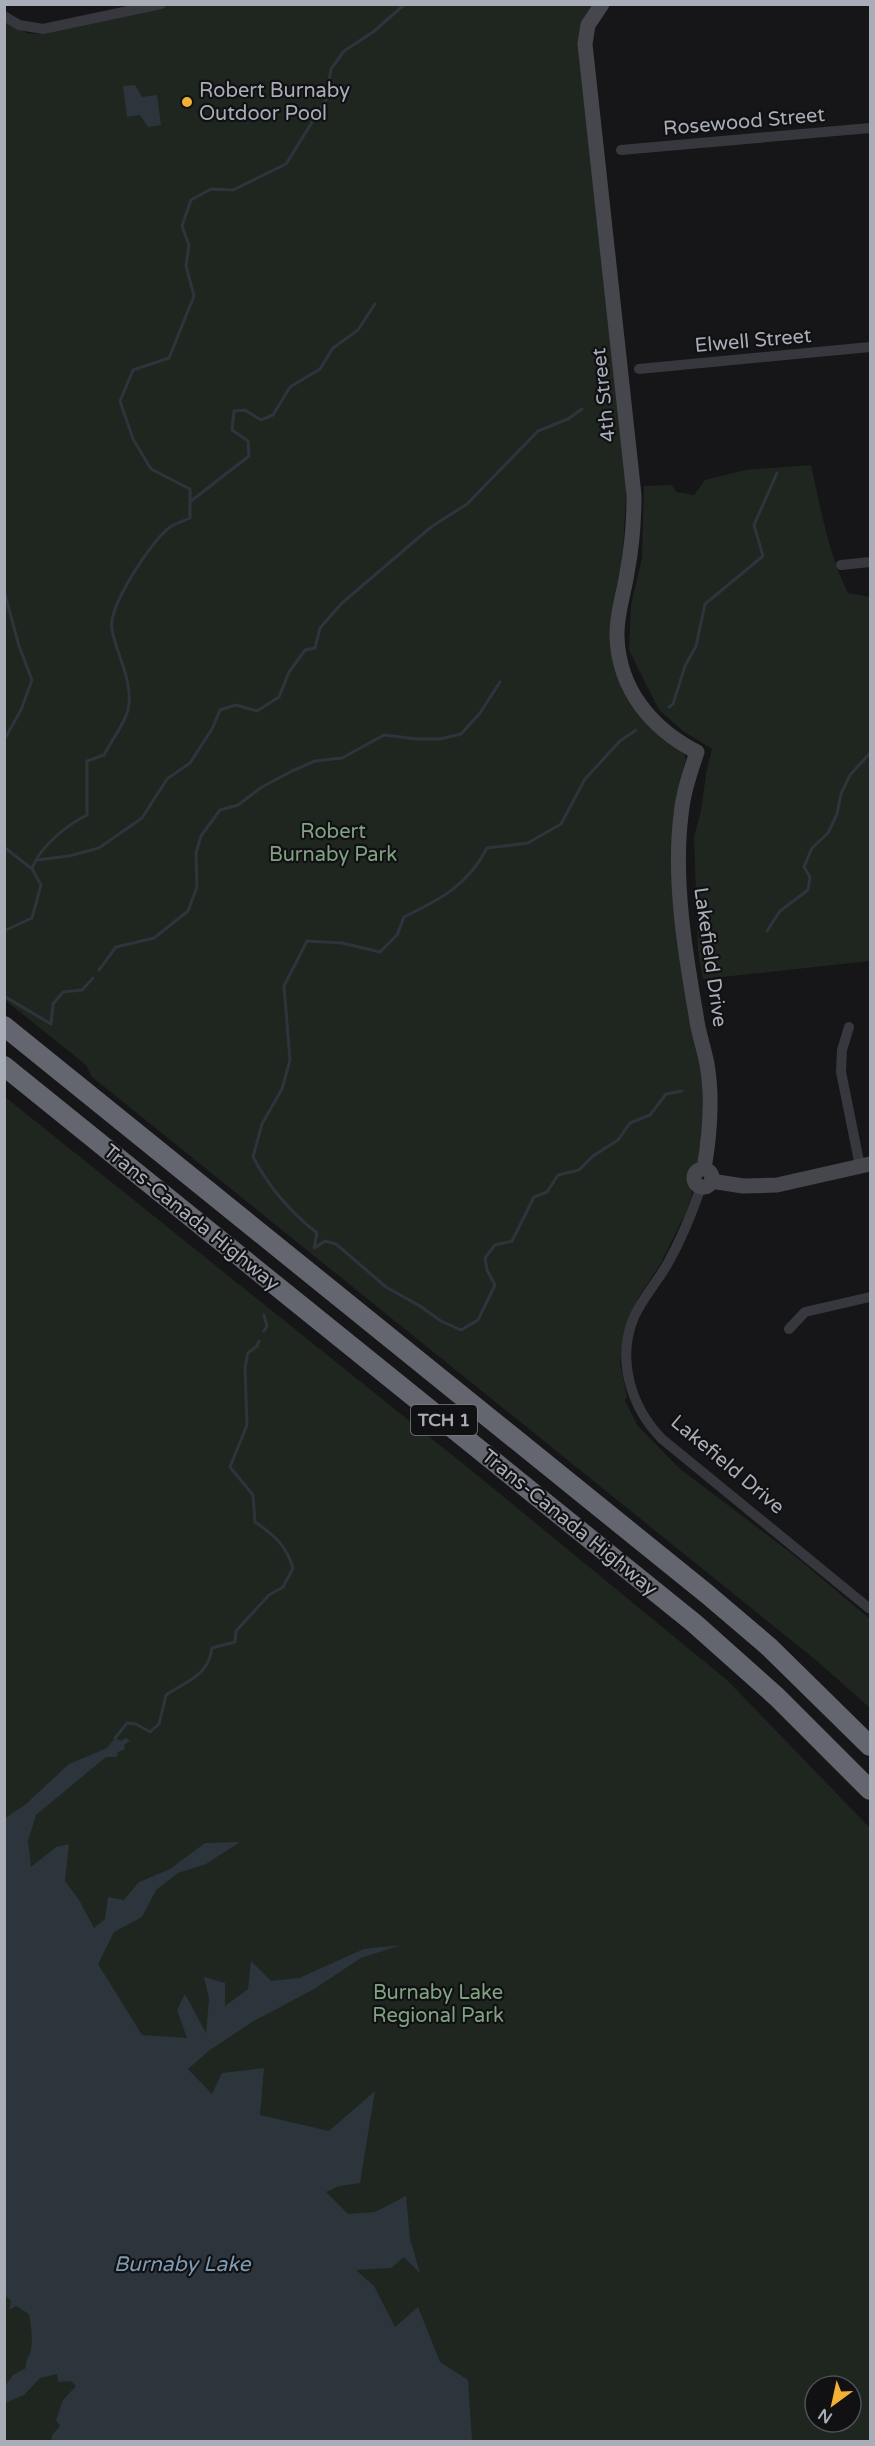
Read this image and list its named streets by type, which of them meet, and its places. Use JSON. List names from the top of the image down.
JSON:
{
  "streets": {
    "highway": ["Trans-Canada Highway", "TCH 1"],
    "street": [
      "Rosewood Street",
      "Elwell Street",
      "4th Street",
      "Lakefield Drive"
    ]
  },
  "crossings": [
    ["4th Street", "Lakefield Drive"]
  ],
  "water": ["Burnaby Lake"],
  "parks": ["Robert Burnaby Park", "Burnaby Lake Regional Park"],
  "places": ["Robert Burnaby Outdoor Pool"],
  "north": "bottom left"
}
